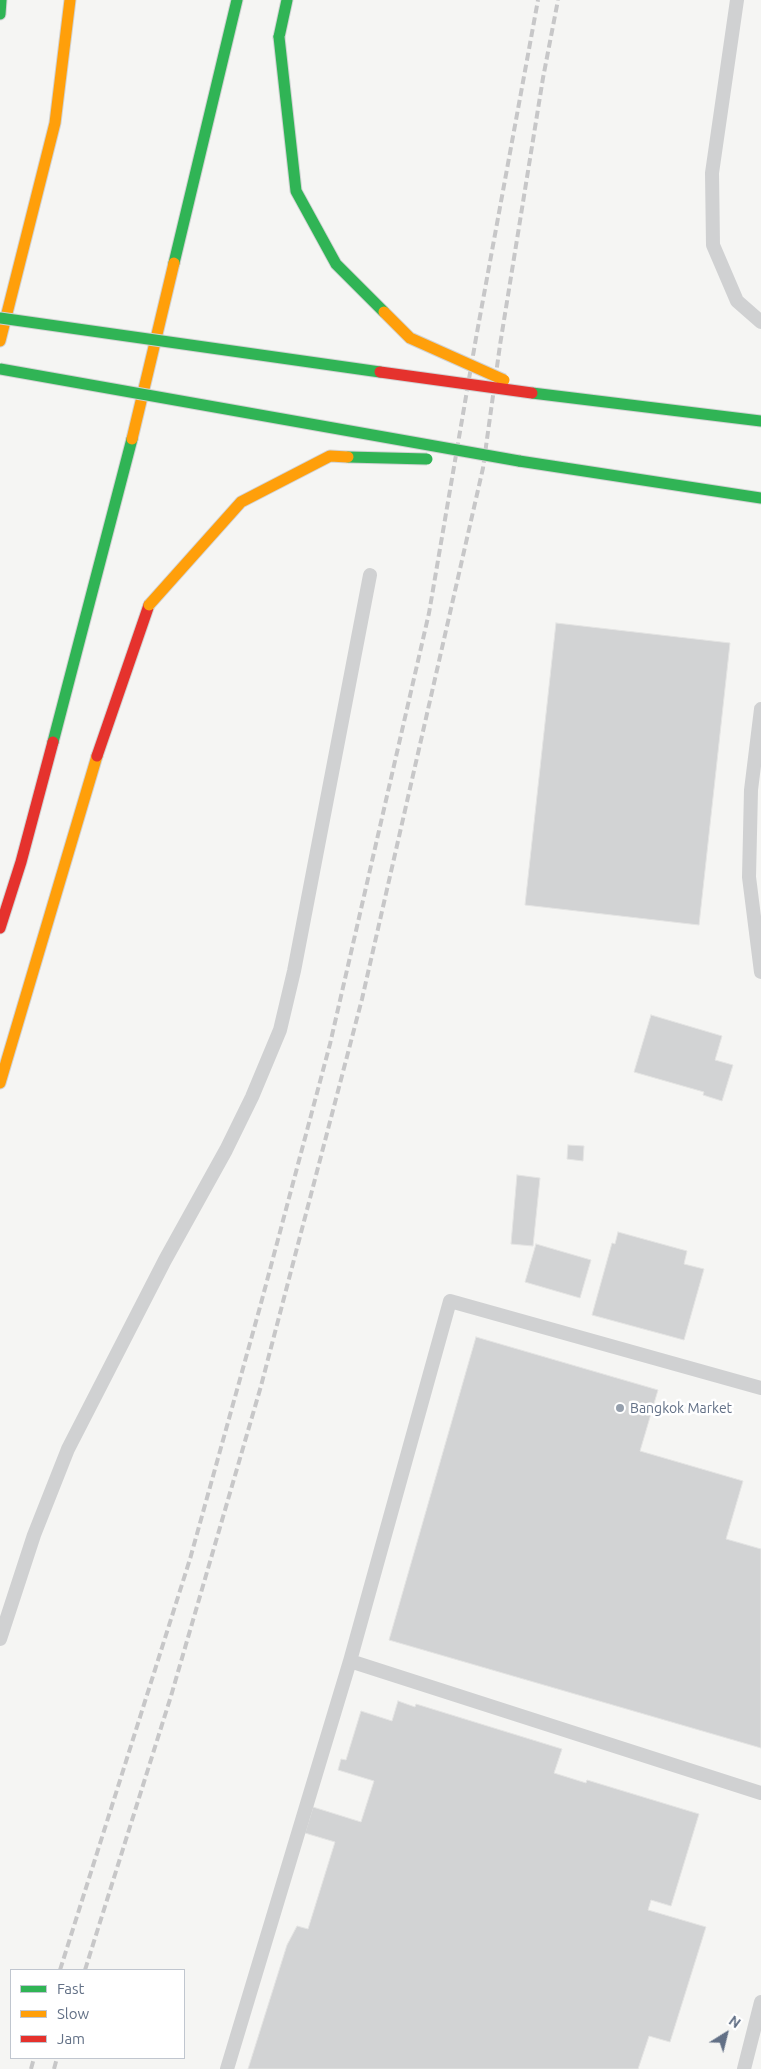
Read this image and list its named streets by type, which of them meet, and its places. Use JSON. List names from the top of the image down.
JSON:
{
  "places": ["Bangkok Market"],
  "legend": ["Fast", "Slow", "Jam"],
  "north": "top right"
}
